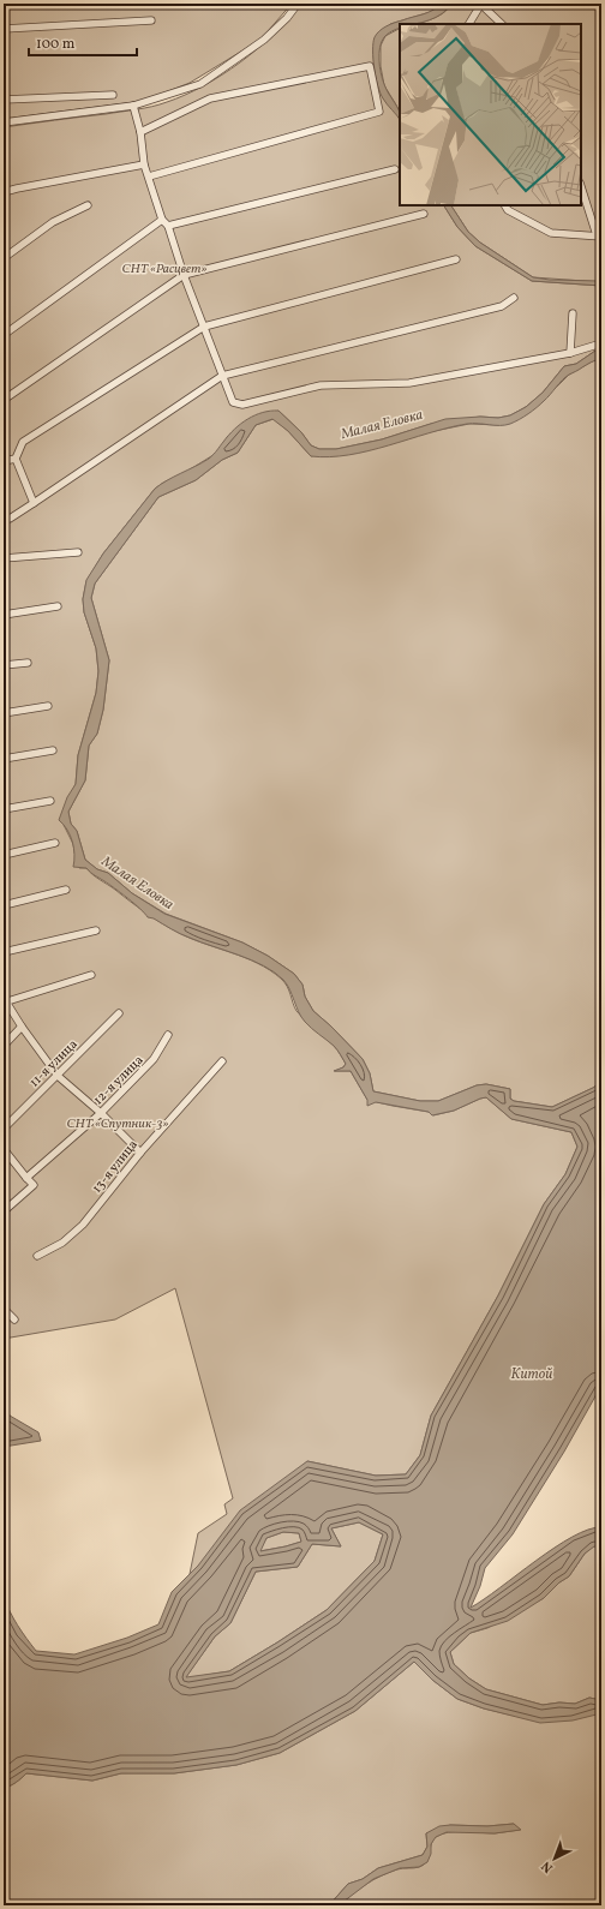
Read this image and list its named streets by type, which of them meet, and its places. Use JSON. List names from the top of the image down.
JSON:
{
  "streets": {
    "street": ["11-я улица", "12-я улица", "13-я улица"]
  },
  "water": ["Малая Еловка", "Китой"],
  "parks": ["СНТ «Расцвет»", "СНТ «Спутник-3»"],
  "scale_bar": "100 m",
  "north": "bottom left"
}
